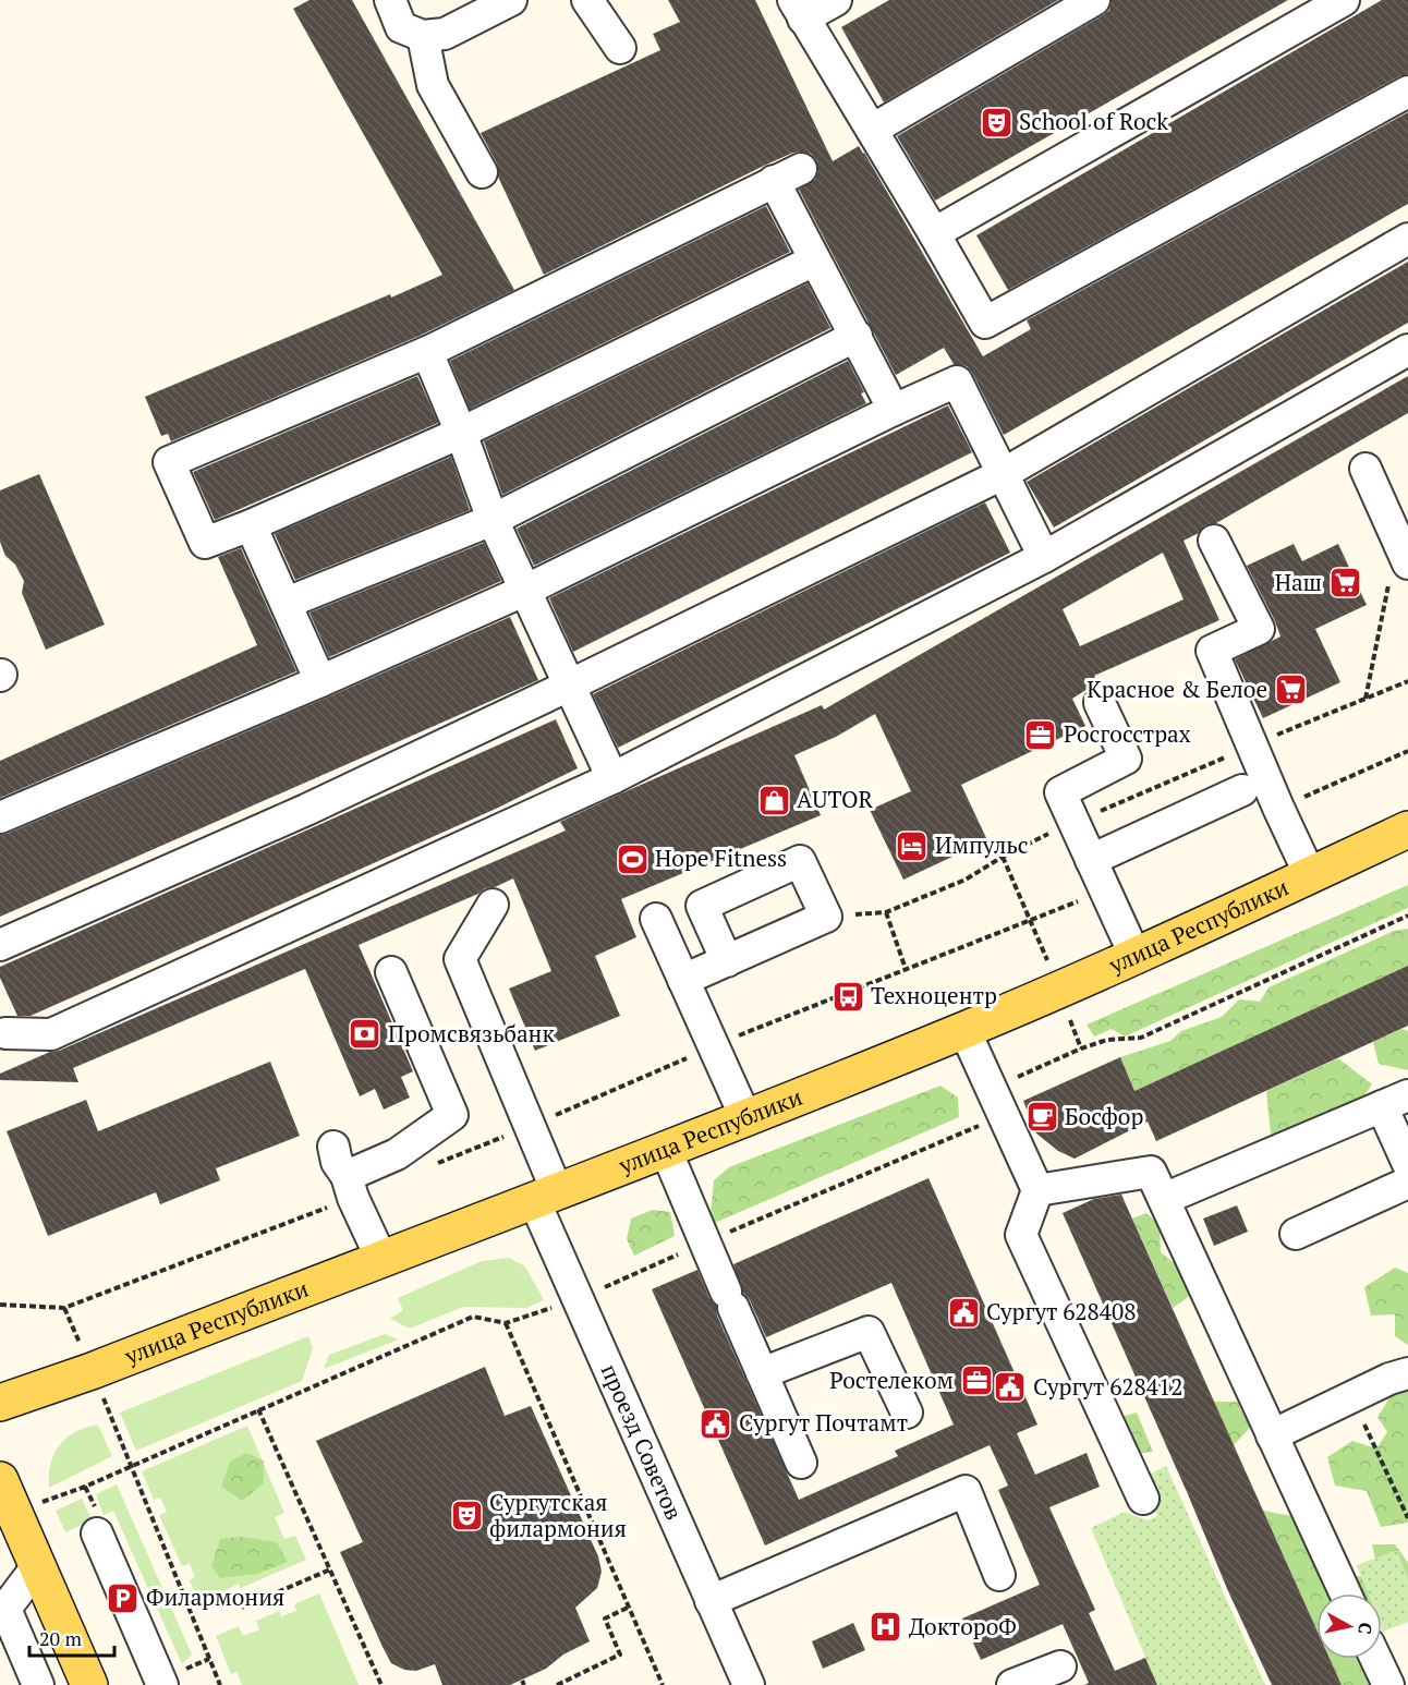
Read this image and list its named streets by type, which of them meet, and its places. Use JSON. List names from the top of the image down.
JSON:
{
  "streets": {
    "main road": ["улица Республики"],
    "street": ["проезд Советов"]
  },
  "crossings": [
    ["улица Республики", "проезд Советов"]
  ],
  "places": {
    "theatre": ["School of Rock", "Сургутская филармония"],
    "supermarket": ["Наш", "Красное & Белое"],
    "office": ["Росгосстрах", "Ростелеком"],
    "shop": ["AUTOR"],
    "hotel": ["Импульс"],
    "sports": ["Hope Fitness"],
    "bus stop": ["Техноцентр"],
    "bank": ["Промсвязьбанк"],
    "cafe": ["Босфор"],
    "public building": ["Сургут 628408", "Сургут 628412", "Сургут Почтамт"],
    "parking": ["Филармония"],
    "hospital": ["ДоктороФ"]
  },
  "scale_bar": "20 m",
  "north": "right"
}
